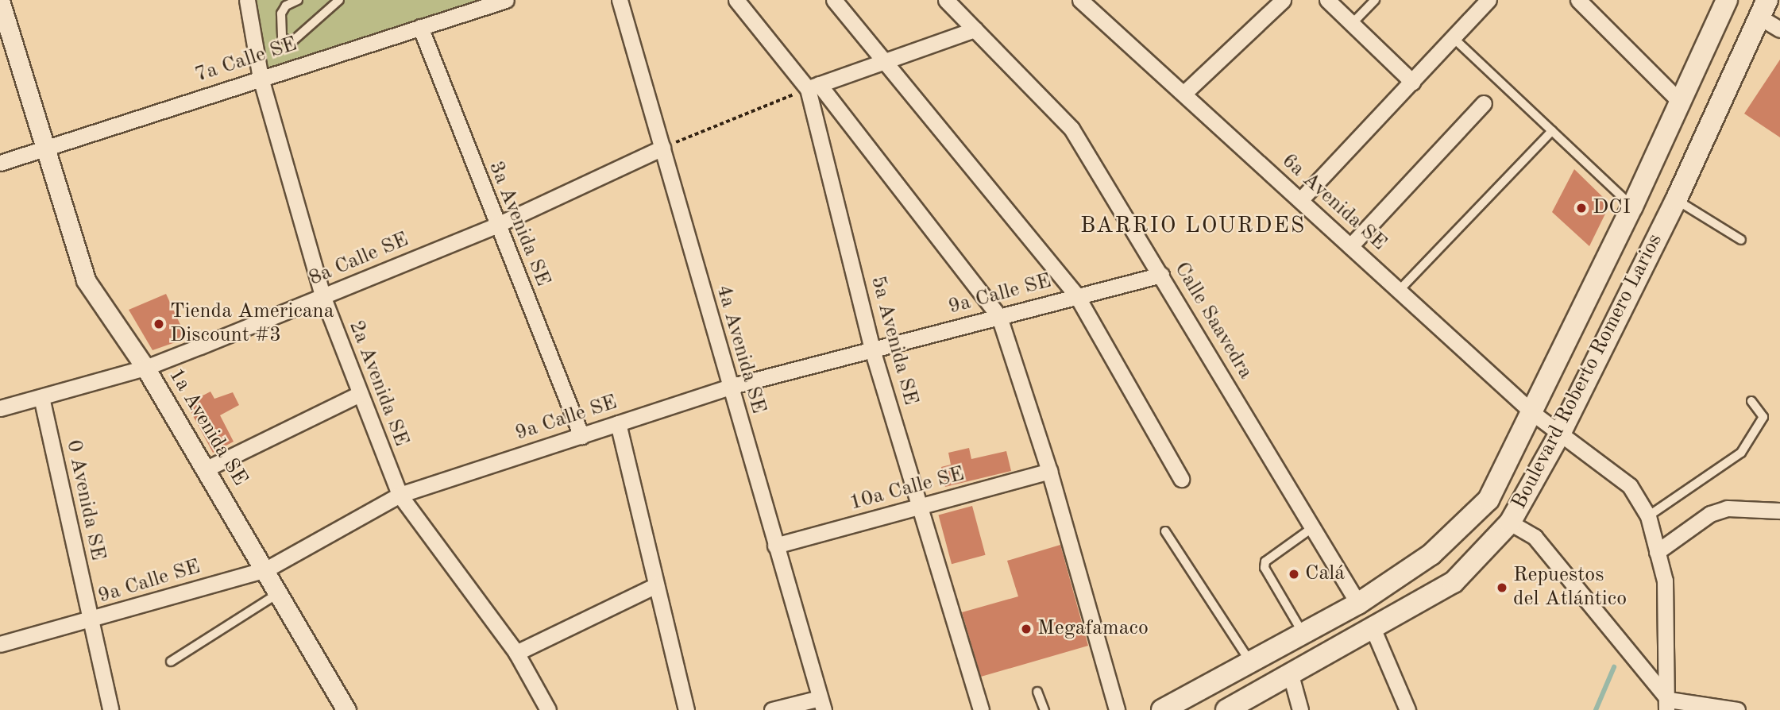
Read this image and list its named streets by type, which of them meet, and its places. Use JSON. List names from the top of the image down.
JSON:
{
  "streets": {
    "main road": ["Boulevard Roberto Romero Larios"],
    "street": [
      "7a Calle SE",
      "6a Avenida SE",
      "3a Avenida SE",
      "8a Calle SE",
      "9a Calle SE",
      "Calle Saavedra",
      "5a Avenida SE",
      "4a Avenida SE",
      "2a Avenida SE",
      "1a Avenida SE",
      "10a Calle SE",
      "0 Avenida SE"
    ]
  },
  "crossings": [
    ["7a Calle SE", "3a Avenida SE"],
    ["7a Calle SE", "2a Avenida SE"],
    ["7a Calle SE", "1a Avenida SE"],
    ["6a Avenida SE", "Boulevard Roberto Romero Larios"],
    ["3a Avenida SE", "8a Calle SE"],
    ["3a Avenida SE", "9a Calle SE"],
    ["8a Calle SE", "4a Avenida SE"],
    ["8a Calle SE", "2a Avenida SE"],
    ["8a Calle SE", "1a Avenida SE"],
    ["8a Calle SE", "0 Avenida SE"],
    ["9a Calle SE", "Calle Saavedra"],
    ["9a Calle SE", "5a Avenida SE"],
    ["9a Calle SE", "4a Avenida SE"],
    ["9a Calle SE", "2a Avenida SE"],
    ["9a Calle SE", "1a Avenida SE"],
    ["9a Calle SE", "0 Avenida SE"],
    ["Calle Saavedra", "Boulevard Roberto Romero Larios"],
    ["5a Avenida SE", "10a Calle SE"],
    ["4a Avenida SE", "10a Calle SE"]
  ],
  "districts": ["BARRIO LOURDES"],
  "places": [
    "DCI",
    "Tienda Americana Discount #3",
    "Calá",
    "Repuestos del Atlántico",
    "Megafamaco"
  ]
}
